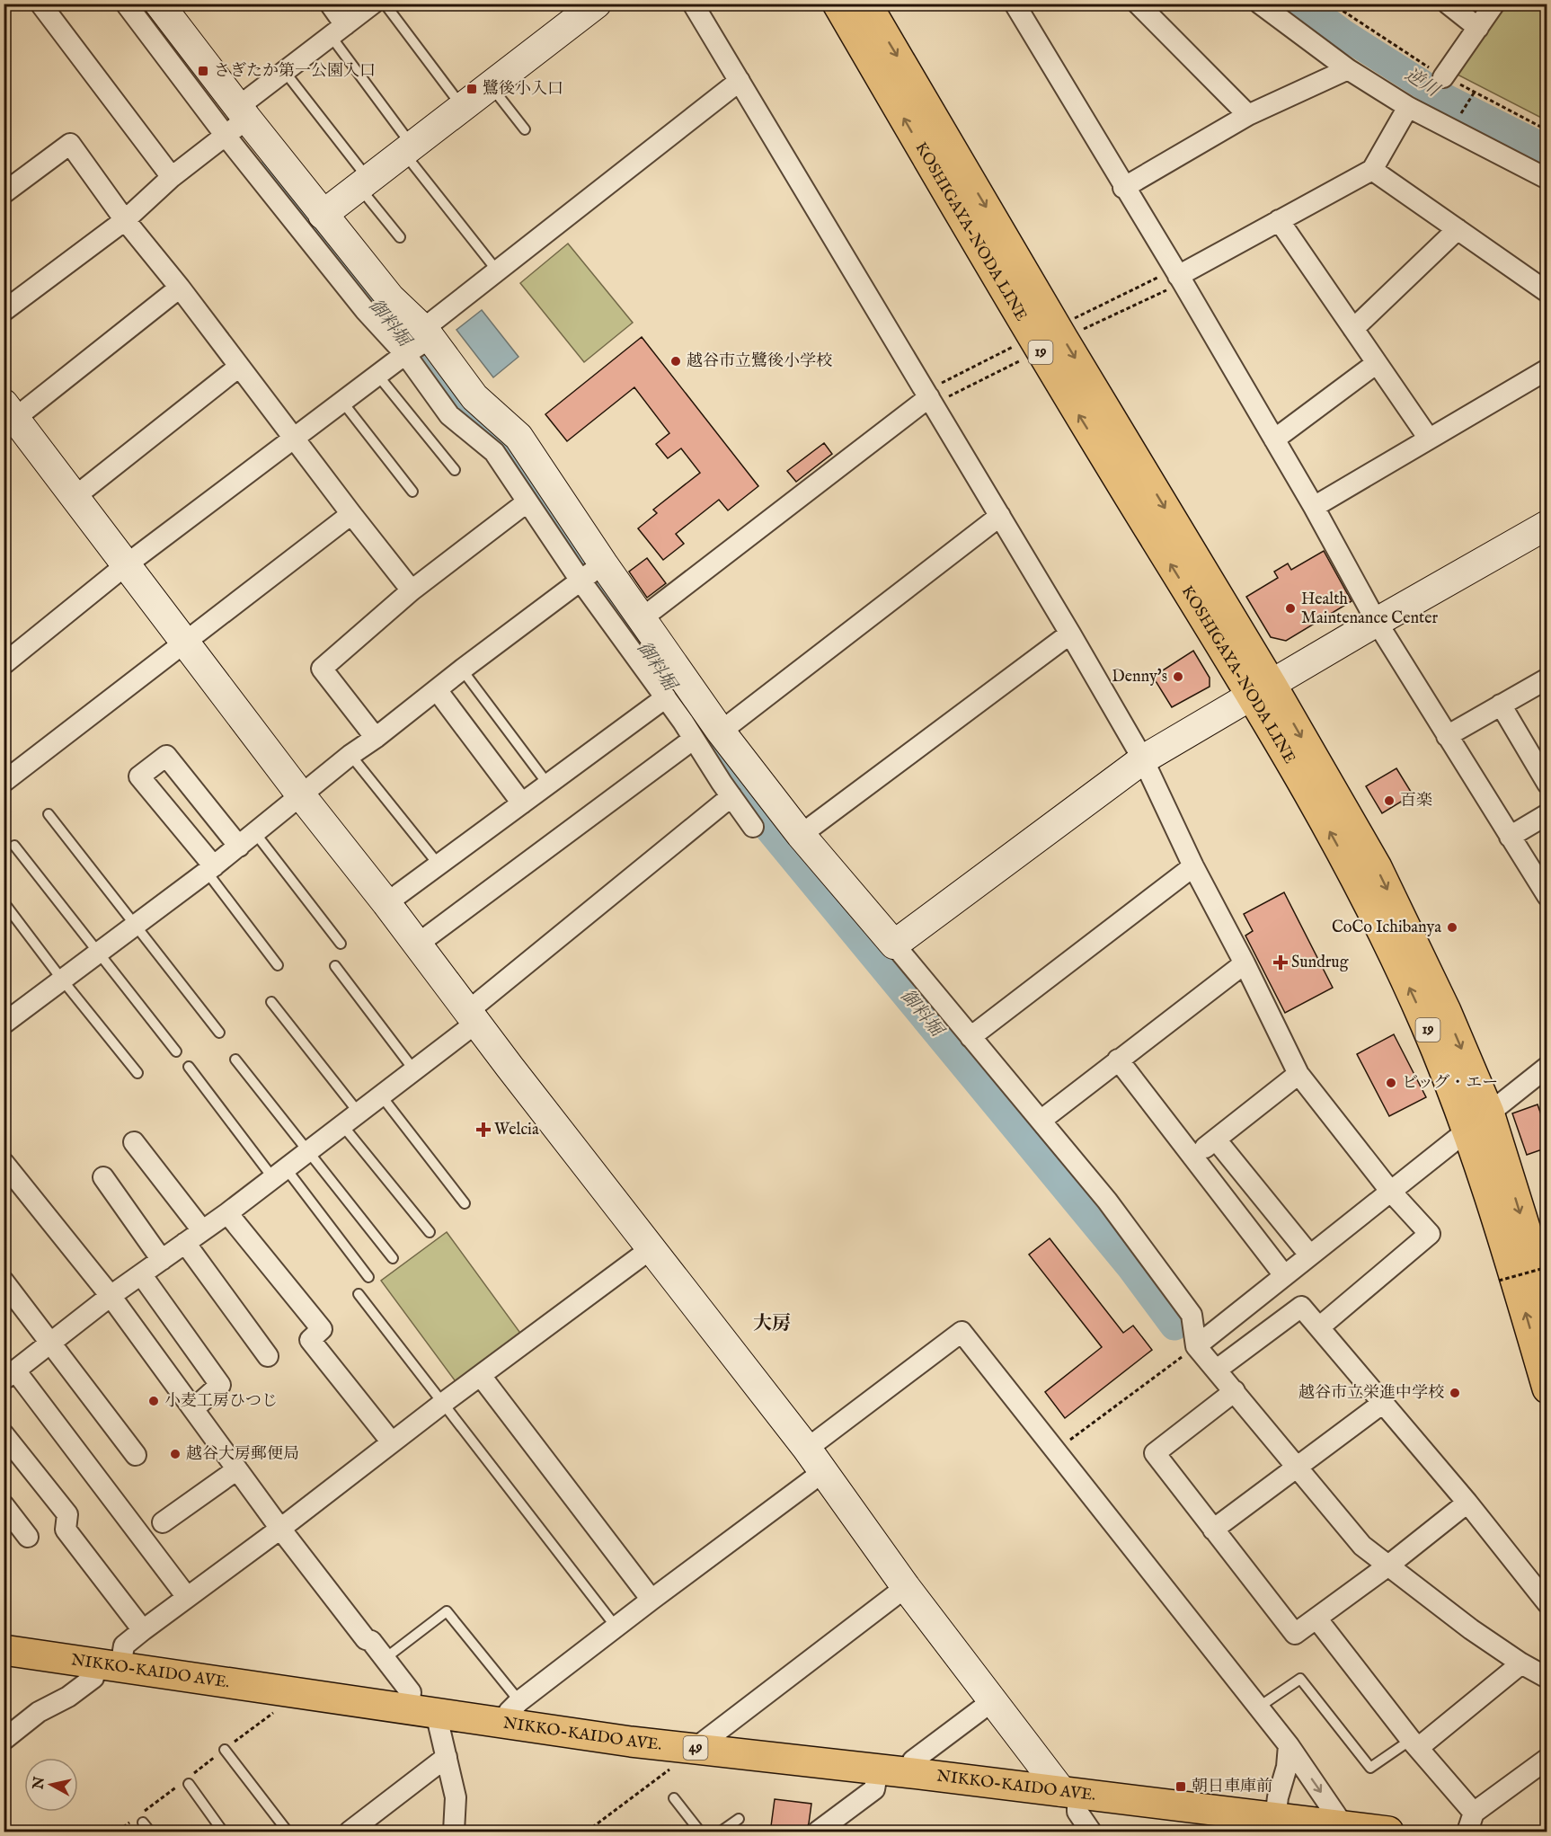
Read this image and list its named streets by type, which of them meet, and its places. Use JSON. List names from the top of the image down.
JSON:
{
  "streets": {
    "main road": [
      "KOSHIGAYA-NODA LINE",
      "19",
      "NIKKO-KAIDO AVE.",
      "49"
    ]
  },
  "districts": ["大房"],
  "water": ["逆川", "御料堀"],
  "places": {
    "transit": ["さぎたか第一公園入口", "鷺後小入口", "朝日車庫前"],
    "other": [
      "越谷市立鷺後小学校",
      "Health Maintenance Center",
      "Denny's",
      "百楽",
      "CoCo Ichibanya",
      "ビッグ・エー",
      "越谷市立栄進中学校",
      "小麦工房ひつじ",
      "越谷大房郵便局"
    ],
    "health": ["Sundrug", "Welcia"]
  },
  "north": "left"
}
